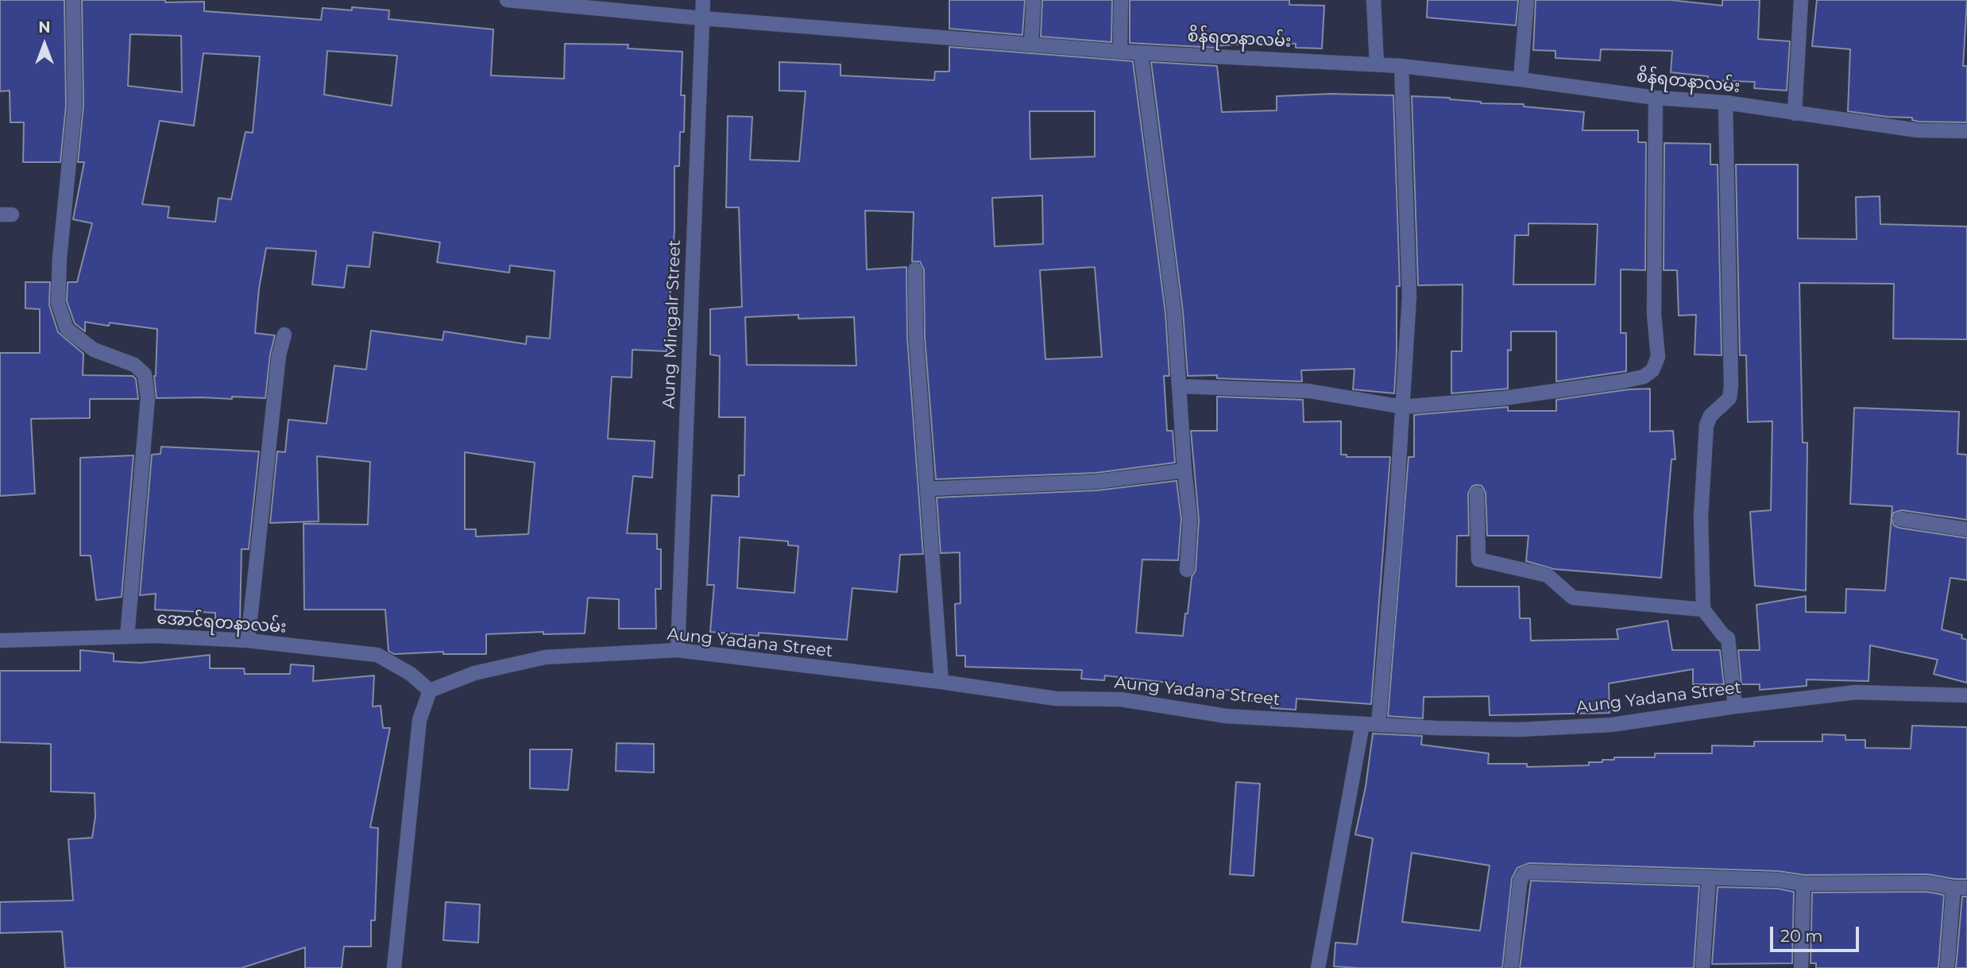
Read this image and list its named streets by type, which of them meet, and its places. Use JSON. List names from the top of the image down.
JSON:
{
  "streets": {
    "street": [
      "စိန်ရတနာလမ်း",
      "Aung Mingalr Street",
      "အောင်ရတနာလမ်း",
      "Aung Yadana Street"
    ]
  },
  "crossings": [
    ["စိန်ရတနာလမ်း", "Aung Mingalr Street"],
    ["Aung Mingalr Street", "Aung Yadana Street"],
    ["အောင်ရတနာလမ်း", "Aung Yadana Street"]
  ],
  "scale_bar": "20 m",
  "north": "top"
}
